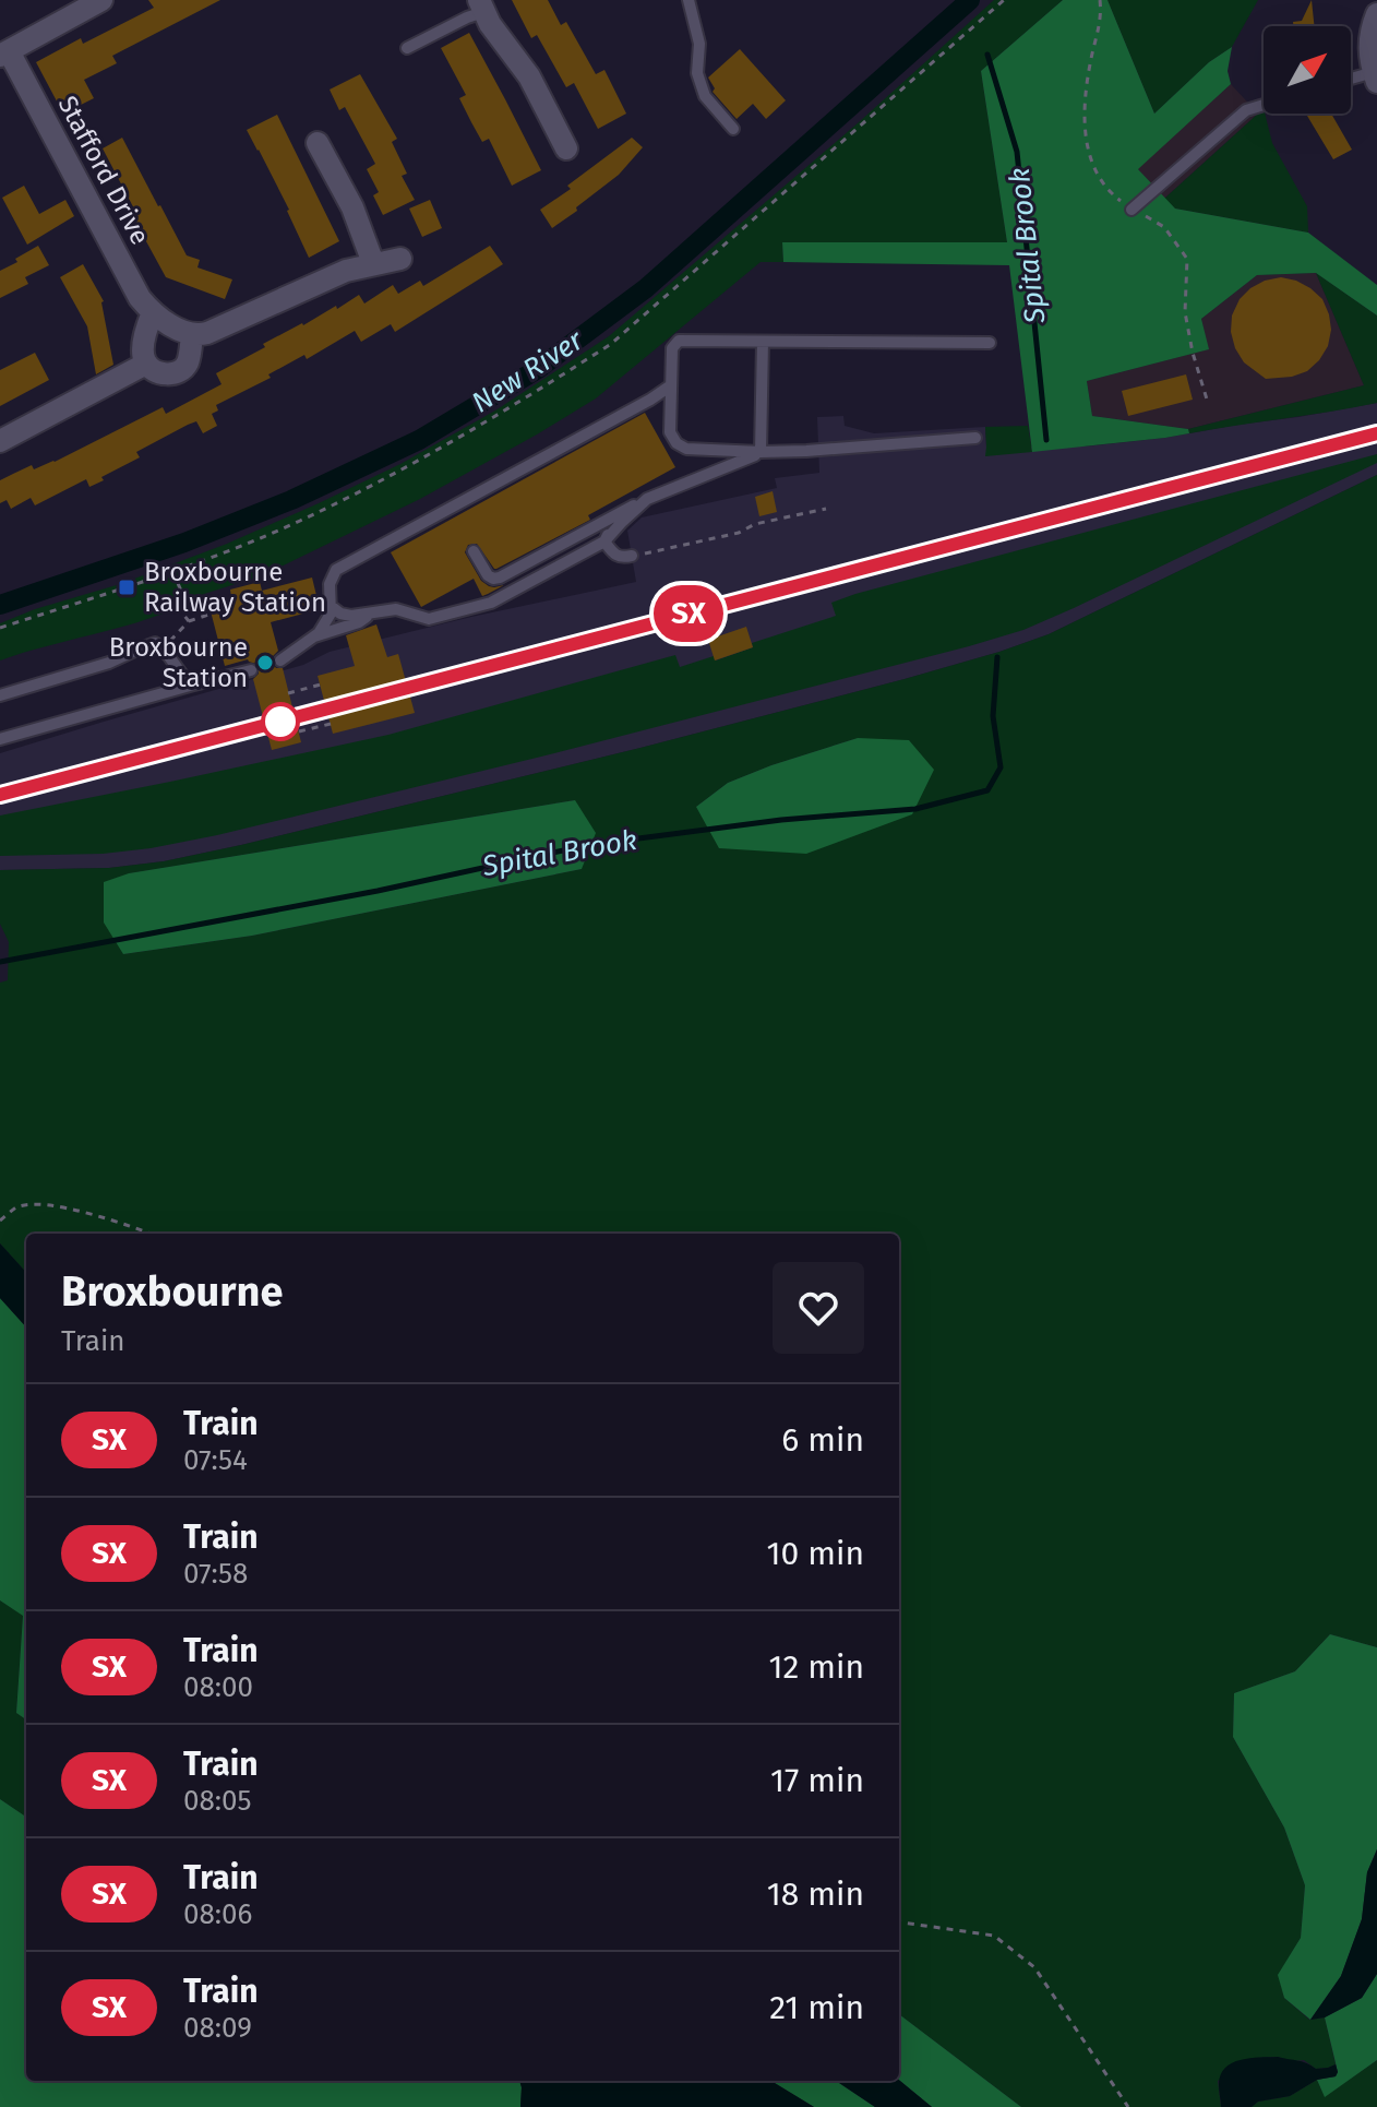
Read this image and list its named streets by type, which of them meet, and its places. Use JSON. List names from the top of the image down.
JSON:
{
  "streets": {
    "street": ["Stafford Drive"]
  },
  "water": ["Spital Brook", "New River"],
  "places": {
    "transit": ["Broxbourne Railway Station"],
    "other": ["Broxbourne Station"]
  },
  "north": "top right",
  "page": {
    "on_map": "SX",
    "heading": ["Broxbourne", "Train"],
    "list": [
      {
        "mark": "SX",
        "name": "Train",
        "note": "07:54",
        "value": "6 min"
      },
      {
        "mark": "SX",
        "name": "Train",
        "note": "07:58",
        "value": "10 min"
      },
      {
        "mark": "SX",
        "name": "Train",
        "note": "08:00",
        "value": "12 min"
      },
      {
        "mark": "SX",
        "name": "Train",
        "note": "08:05",
        "value": "17 min"
      },
      {
        "mark": "SX",
        "name": "Train",
        "note": "08:06",
        "value": "18 min"
      },
      {
        "mark": "SX",
        "name": "Train",
        "note": "08:09",
        "value": "21 min"
      }
    ]
  }
}
